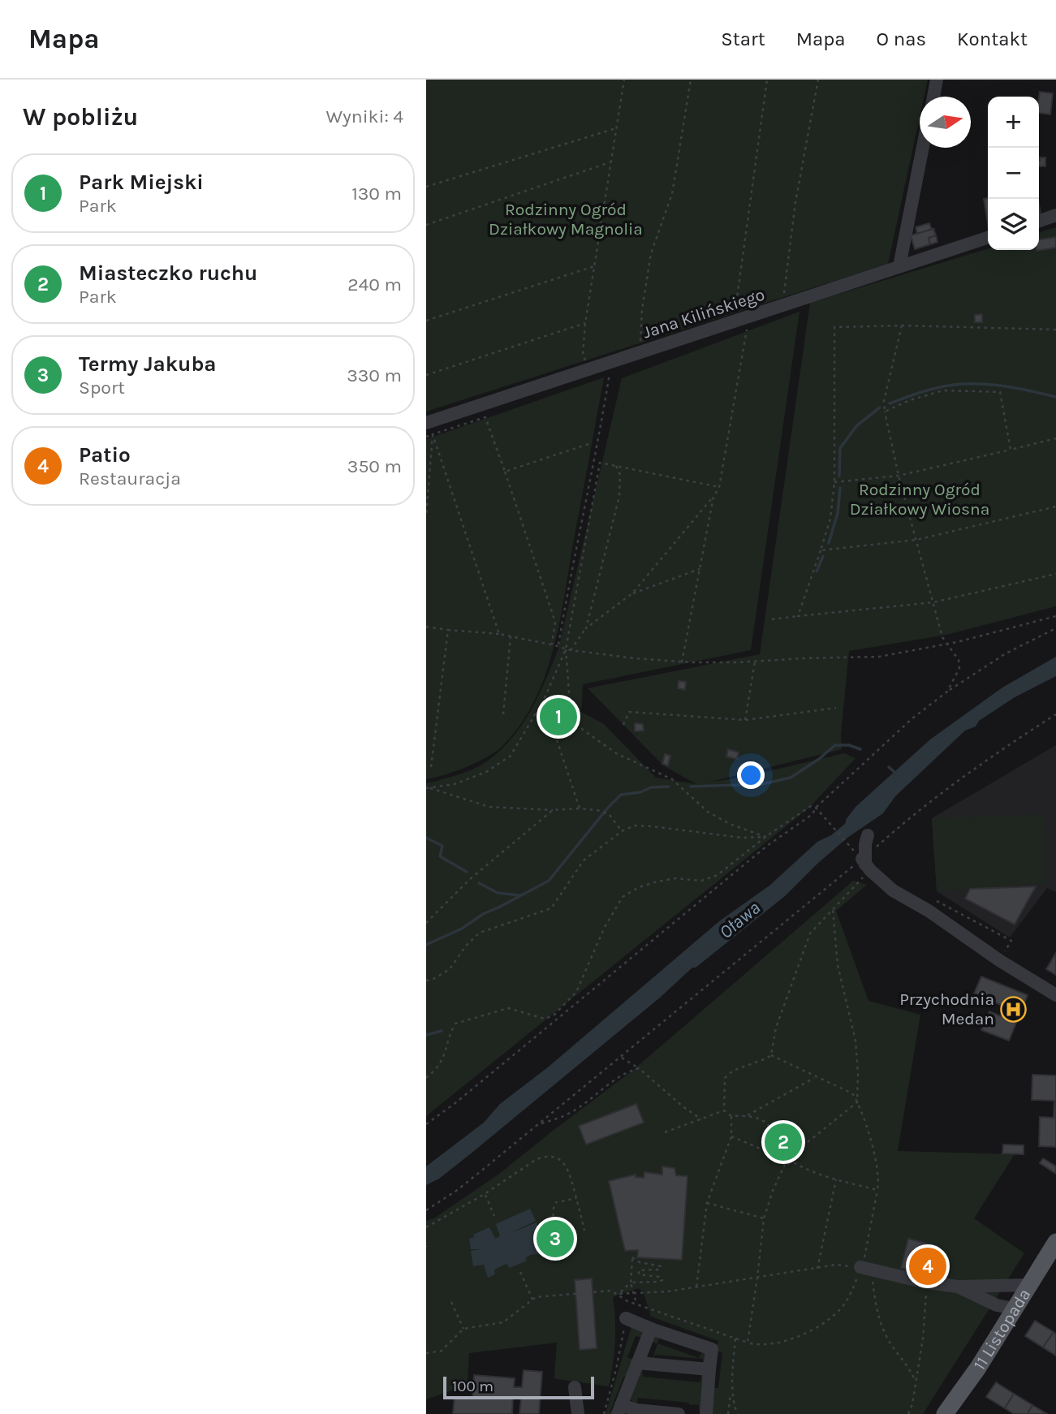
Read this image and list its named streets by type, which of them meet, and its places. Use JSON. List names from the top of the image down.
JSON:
{
  "streets": {
    "main road": ["11 Listopada"],
    "street": ["Jana Kilińskiego"]
  },
  "water": ["Oława"],
  "parks": ["Rodzinny Ogród Działkowy Magnolia", "Rodzinny Ogród Działkowy Wiosna"],
  "places": {
    "hospital": ["Przychodnia Medan"]
  },
  "scale_bar": "100 m",
  "north": "right",
  "page": {
    "header": "Mapa",
    "nav": [
      "Start",
      "Mapa",
      "O nas",
      "Kontakt"
    ],
    "heading": ["W pobliżu", "Wyniki: 4"],
    "map_buttons": ["+", "−"],
    "list": [
      {
        "mark": "1",
        "name": "Park Miejski",
        "note": "Park",
        "value": "130 m"
      },
      {
        "mark": "2",
        "name": "Miasteczko ruchu",
        "note": "Park",
        "value": "240 m"
      },
      {
        "mark": "3",
        "name": "Termy Jakuba",
        "note": "Sport",
        "value": "330 m"
      },
      {
        "mark": "4",
        "name": "Patio",
        "note": "Restauracja",
        "value": "350 m"
      }
    ],
    "pins": [
      "1",
      "2",
      "3",
      "4"
    ],
    "scale": "100 m"
  }
}
